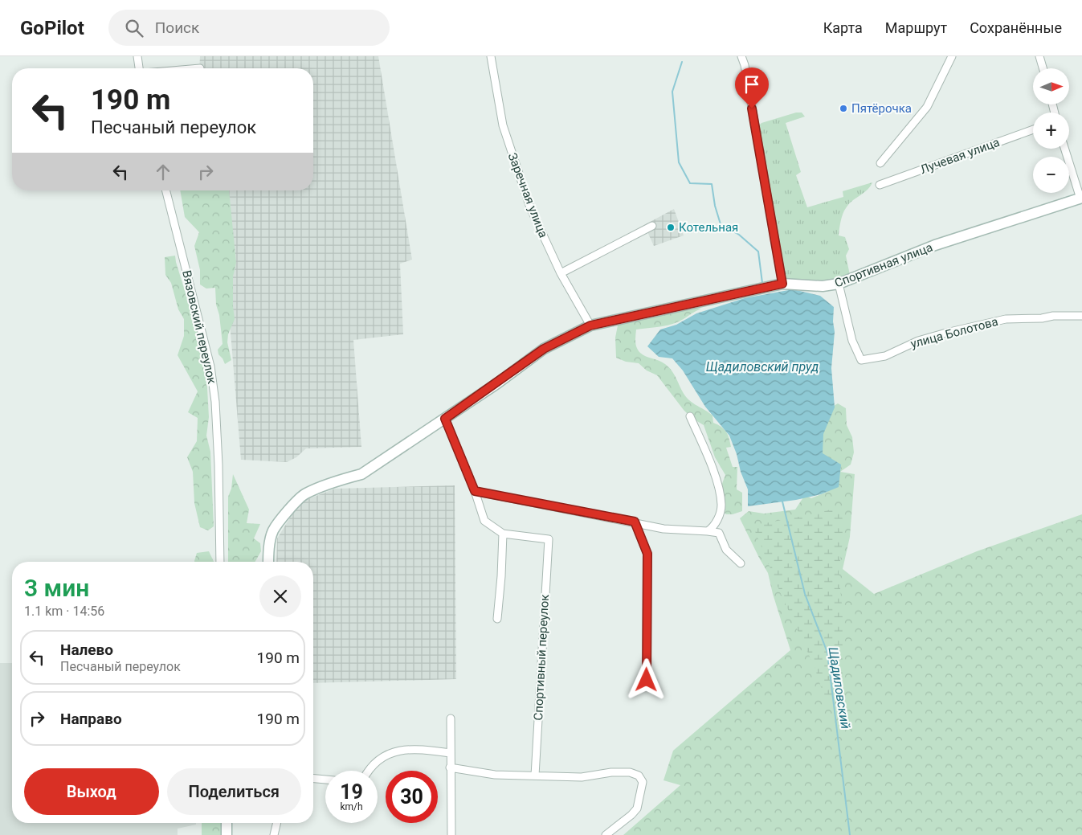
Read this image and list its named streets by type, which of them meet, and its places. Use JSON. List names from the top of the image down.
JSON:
{
  "streets": {
    "street": [
      "Лучевая улица",
      "Заречная улица",
      "Спортивная улица",
      "Вязовский переулок",
      "улица Болотова",
      "Спортивный переулок"
    ]
  },
  "crossings": [
    ["Заречная улица", "Спортивная улица"],
    ["Спортивная улица", "улица Болотова"]
  ],
  "water": ["Щадиловский пруд", "Щадиловский"],
  "places": ["Пятёрочка", "Котельная"],
  "north": "right",
  "page": {
    "header": "GoPilot",
    "search": "Поиск",
    "nav": ["Карта", "Маршрут", "Сохранённые"],
    "map_buttons": ["+", "−"],
    "turn": ["190 m", "Песчаный переулок"],
    "heading": ["3 мин", "1.1 km · 14:56"],
    "list": [
      {
        "name": "Налево",
        "note": "Песчаный переулок",
        "value": "190 m"
      },
      {
        "name": "Направо",
        "value": "190 m"
      }
    ],
    "buttons": ["Выход", "Поделиться"],
    "speed": "19 km/h",
    "limit": "30"
  }
}
